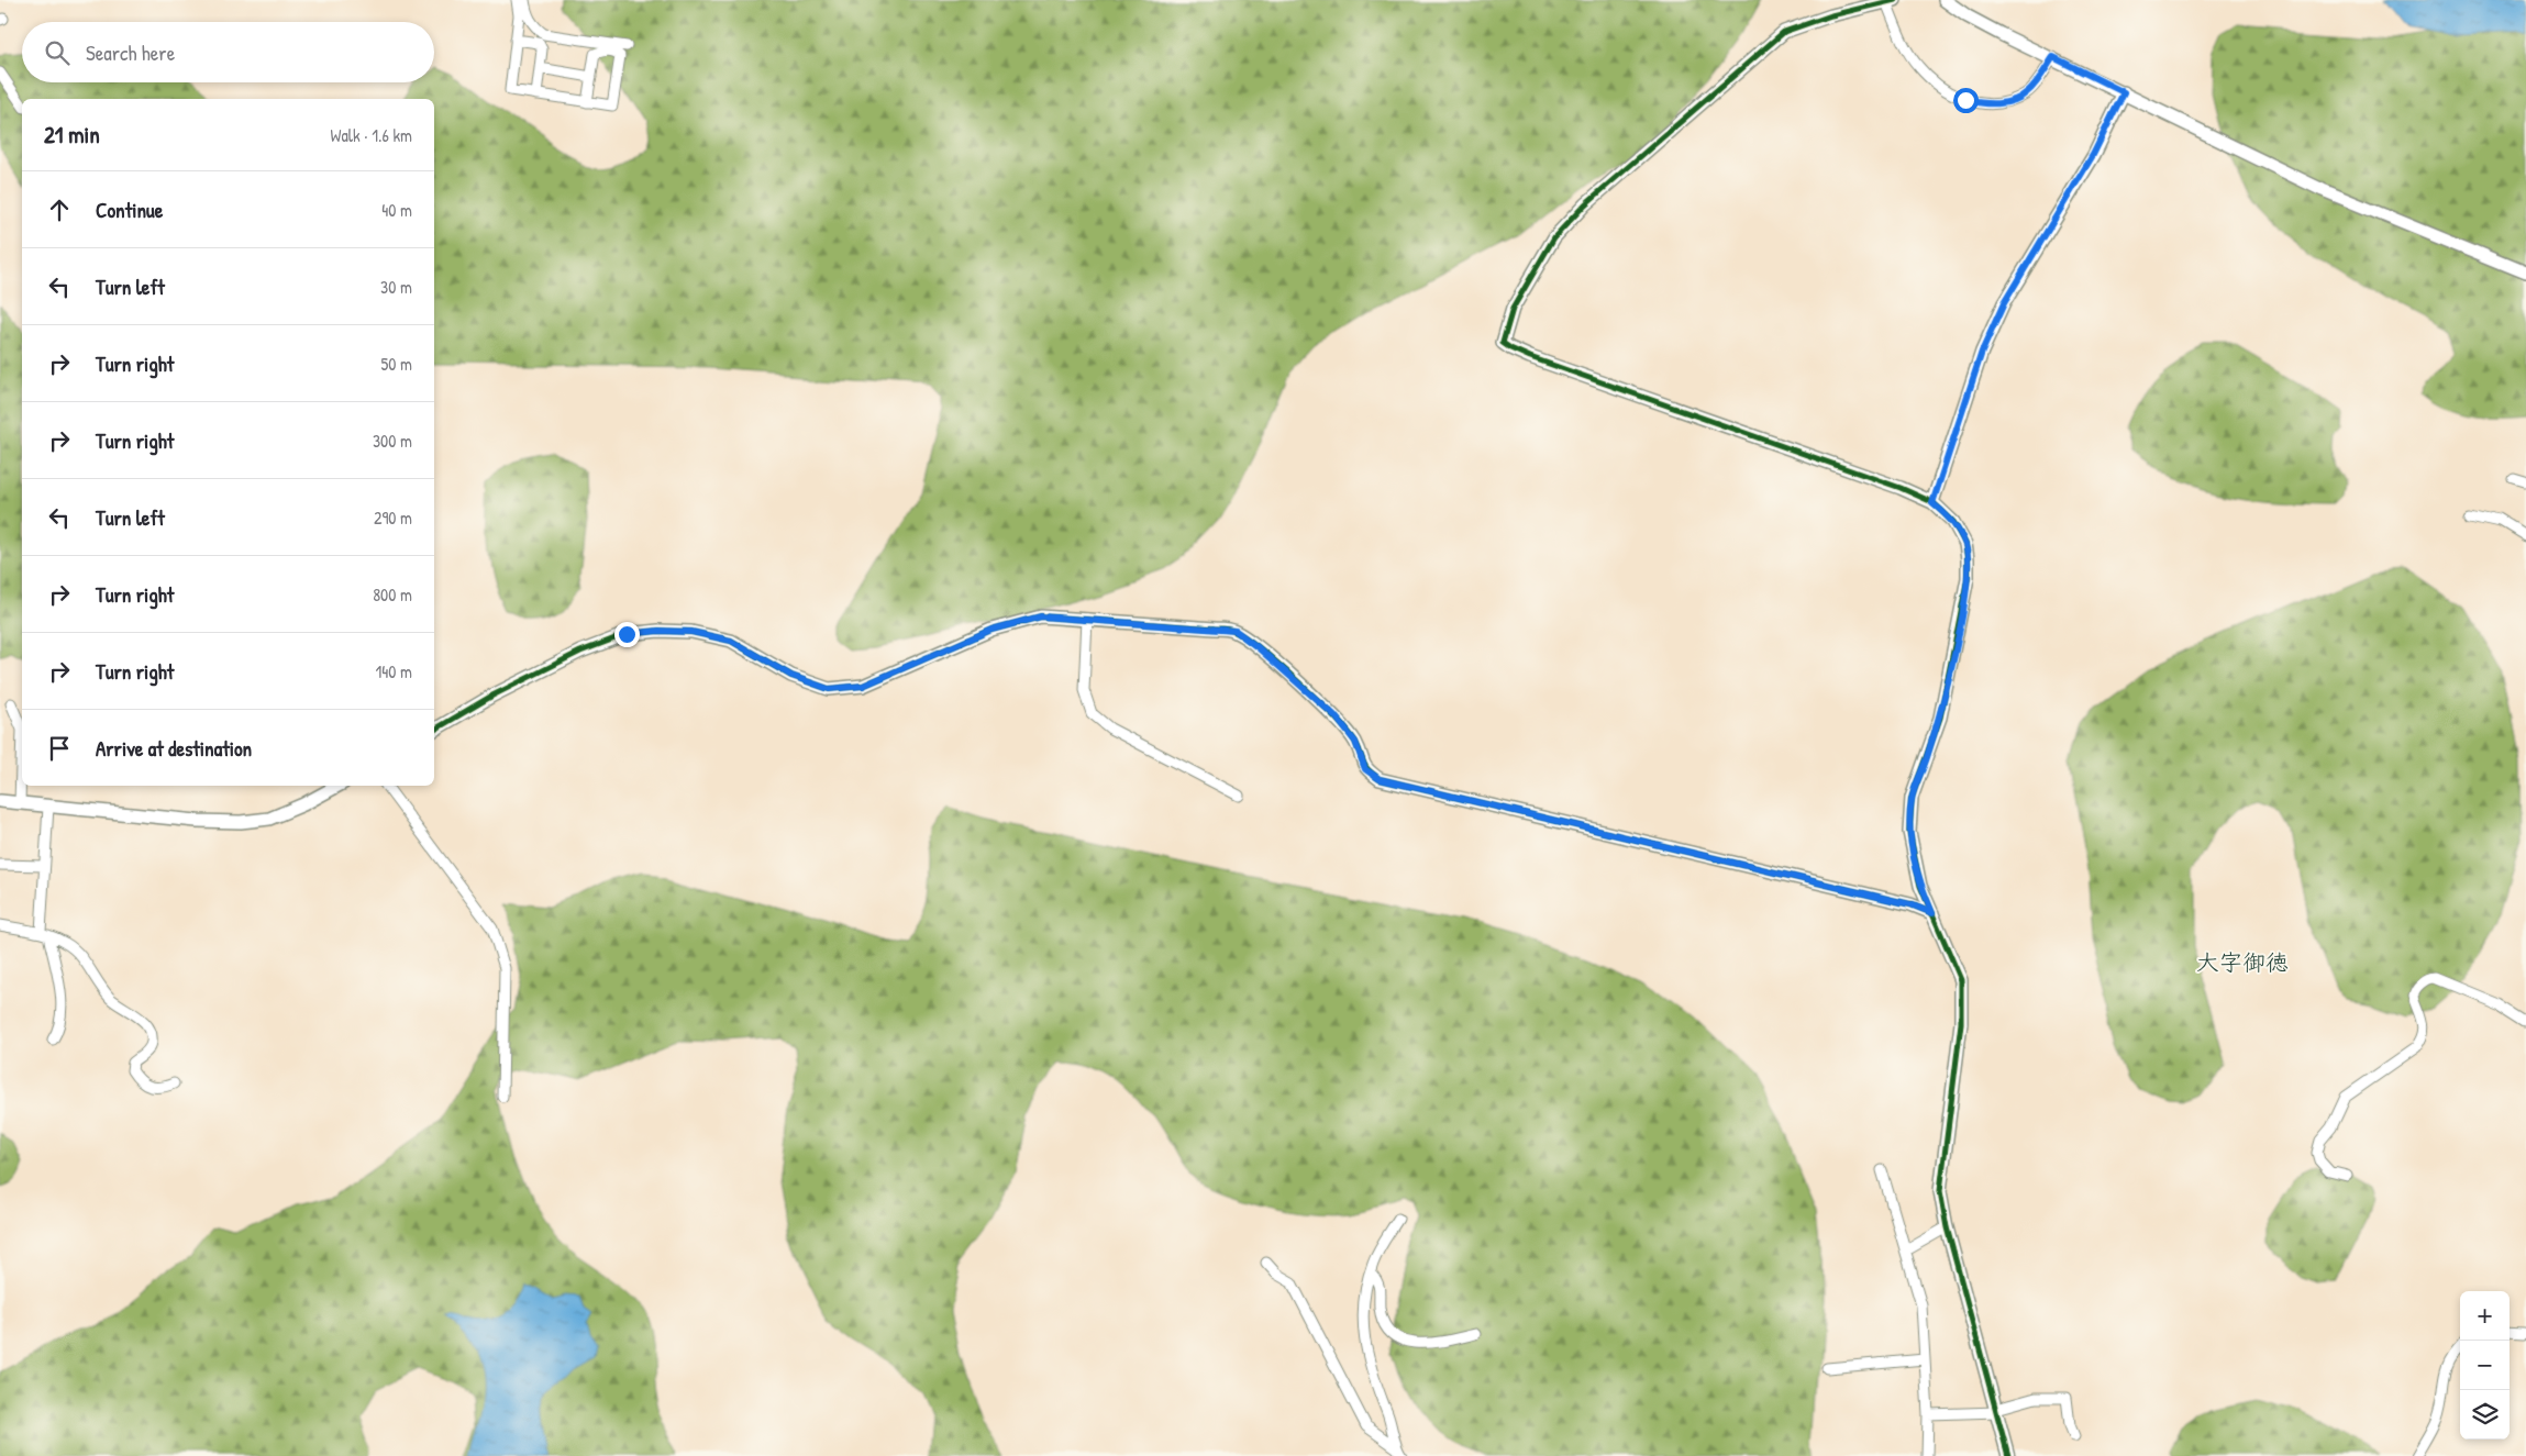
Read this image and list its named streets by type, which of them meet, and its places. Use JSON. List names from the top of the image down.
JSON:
{
  "districts": ["大字御徳"],
  "page": {
    "search": "Search here",
    "heading": ["21 min", "Walk · 1.6 km"],
    "list": [
      ["Continue", "40 m"],
      ["Turn left", "30 m"],
      ["Turn right", "50 m"],
      ["Turn right", "300 m"],
      ["Turn left", "290 m"],
      ["Turn right", "800 m"],
      ["Turn right", "140 m"],
      "Arrive at destination"
    ],
    "map_buttons": ["+", "−"]
  }
}
